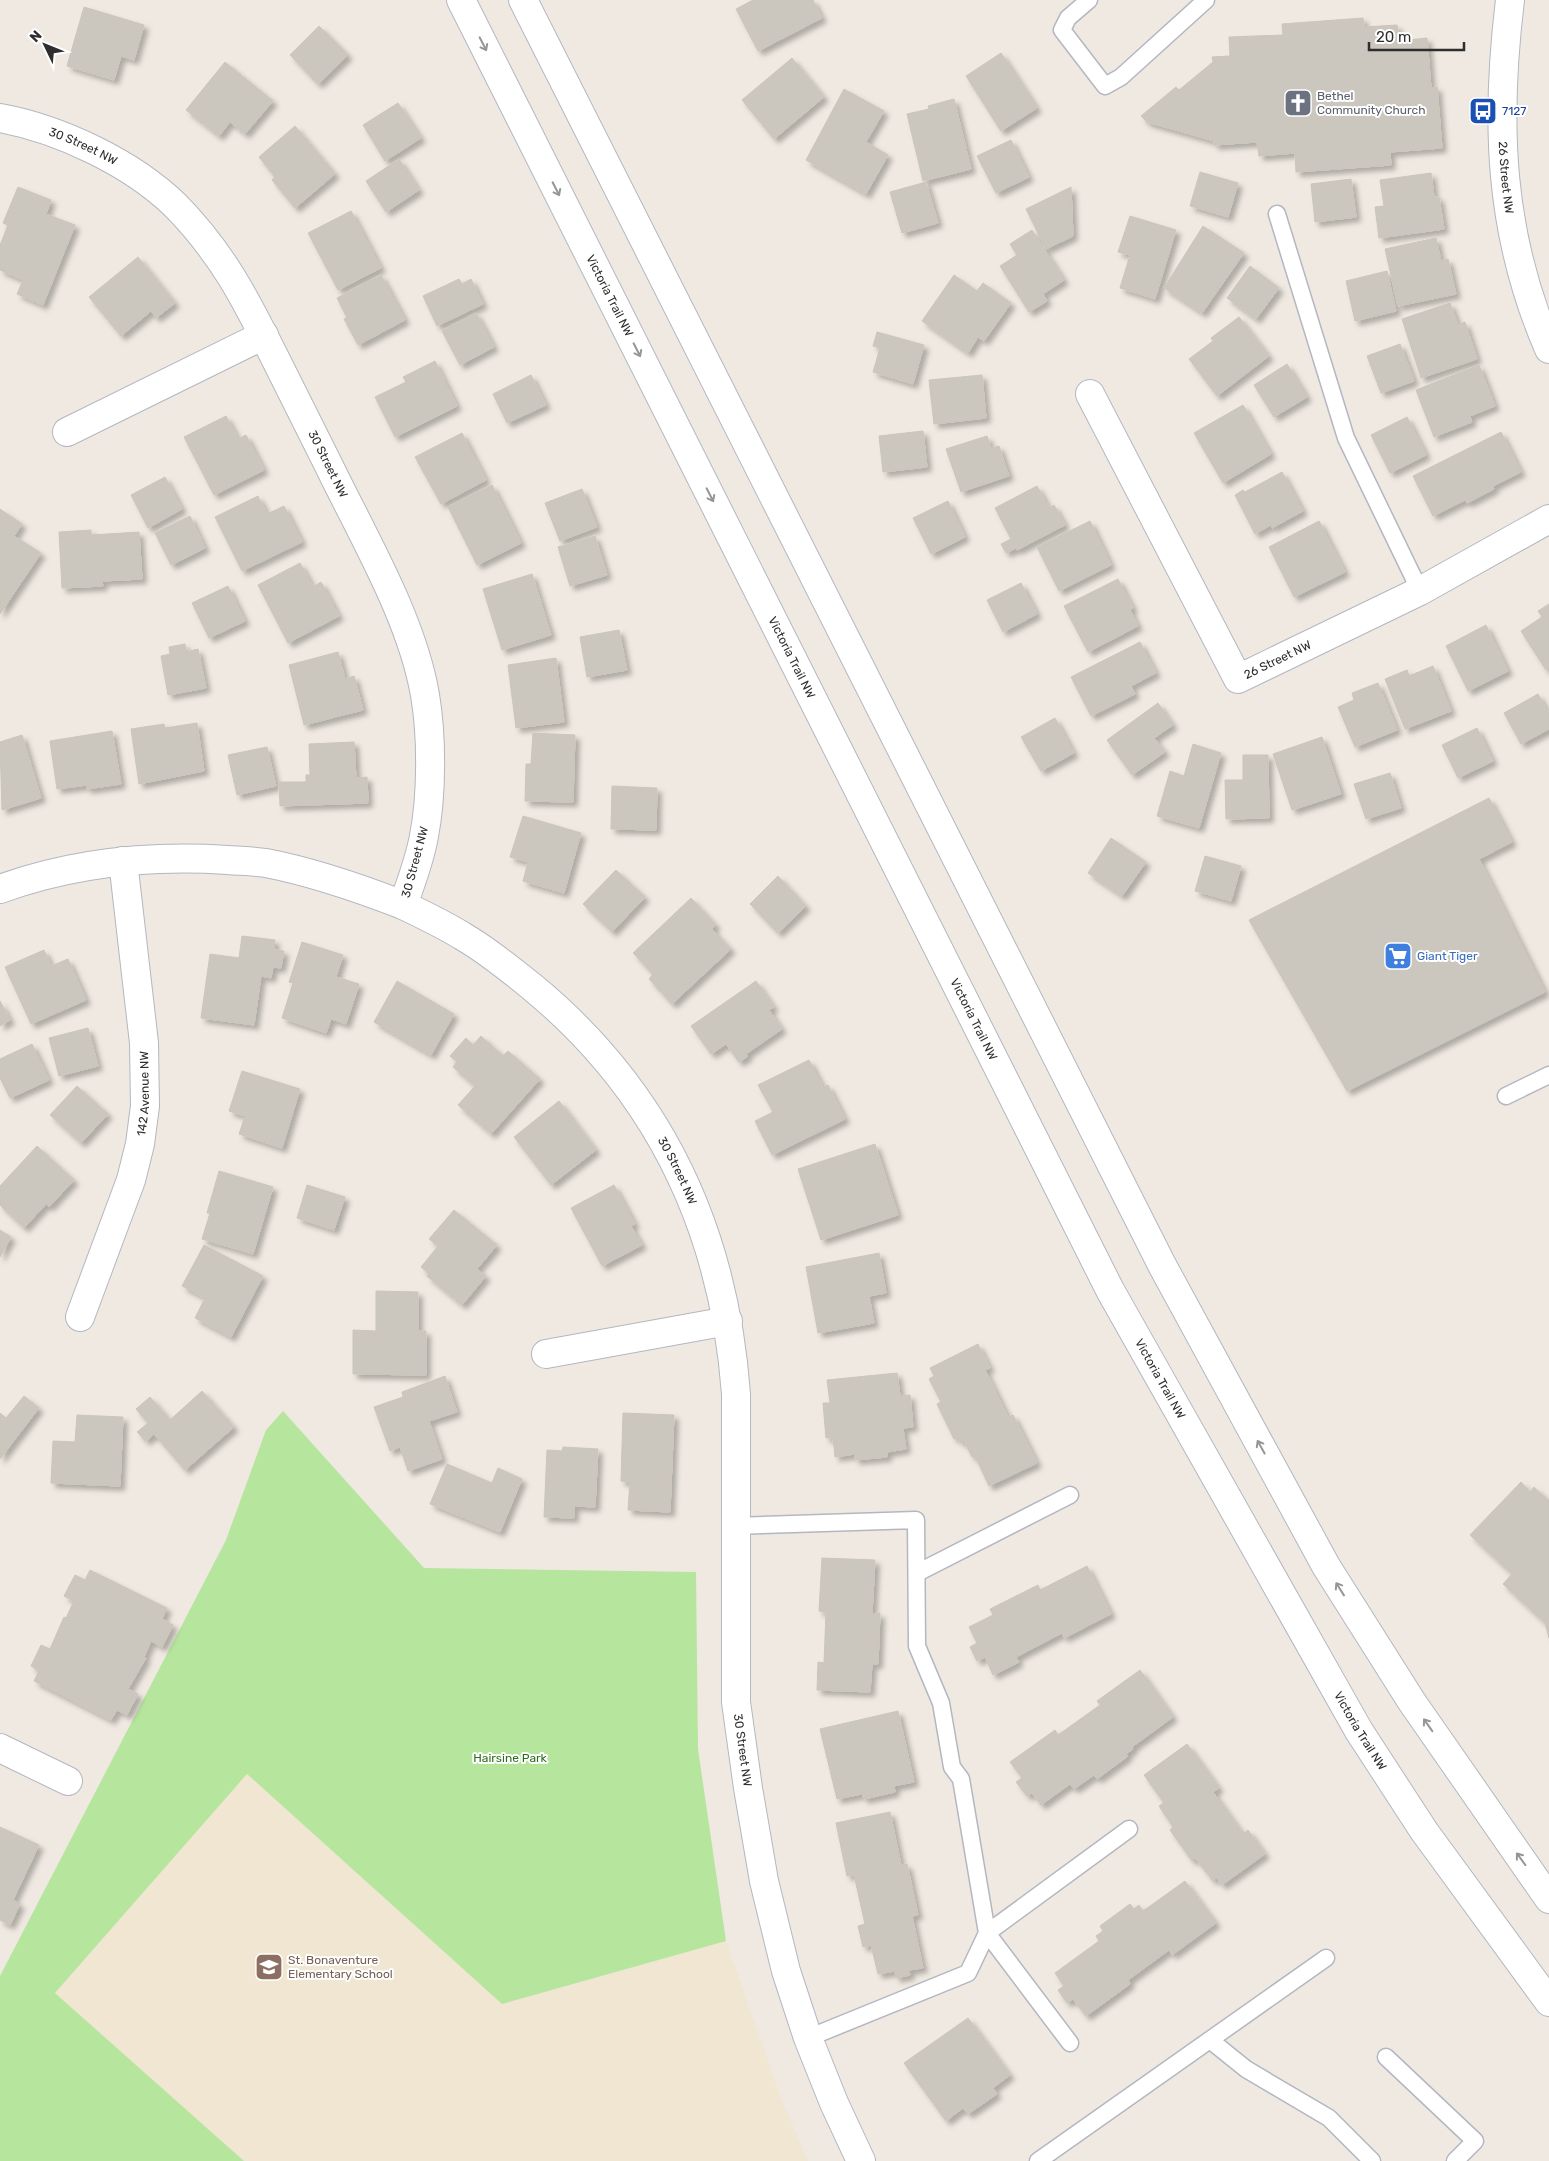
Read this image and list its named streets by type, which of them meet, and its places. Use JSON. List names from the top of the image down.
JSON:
{
  "streets": {
    "street": [
      "30 Street NW",
      "26 Street NW",
      "Victoria Trail NW",
      "142 Avenue NW"
    ]
  },
  "parks": ["Hairsine Park"],
  "places": {
    "church": ["Bethel Community Church"],
    "bus stop": ["7127"],
    "supermarket": ["Giant Tiger"],
    "school or university": ["St. Bonaventure Elementary School"]
  },
  "scale_bar": "20 m",
  "north": "top left"
}
